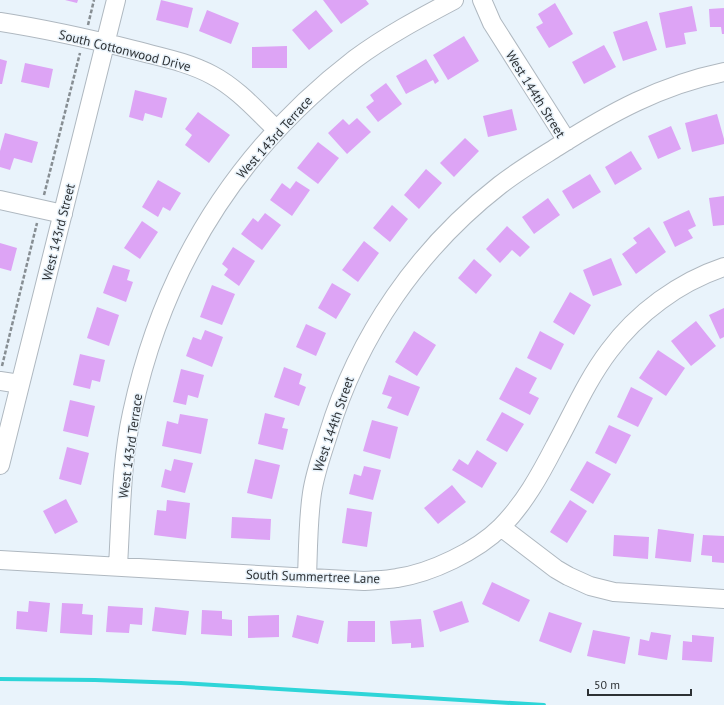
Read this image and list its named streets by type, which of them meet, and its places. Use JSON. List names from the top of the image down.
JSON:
{
  "streets": {
    "street": [
      "South Cottonwood Drive",
      "West 144th Street",
      "West 143rd Terrace",
      "West 143rd Street",
      "South Summertree Lane"
    ]
  },
  "crossings": [
    ["South Cottonwood Drive", "West 143rd Terrace"],
    ["South Cottonwood Drive", "West 143rd Street"],
    ["West 144th Street", "South Summertree Lane"],
    ["West 143rd Terrace", "South Summertree Lane"]
  ],
  "scale_bar": "50 m"
}
